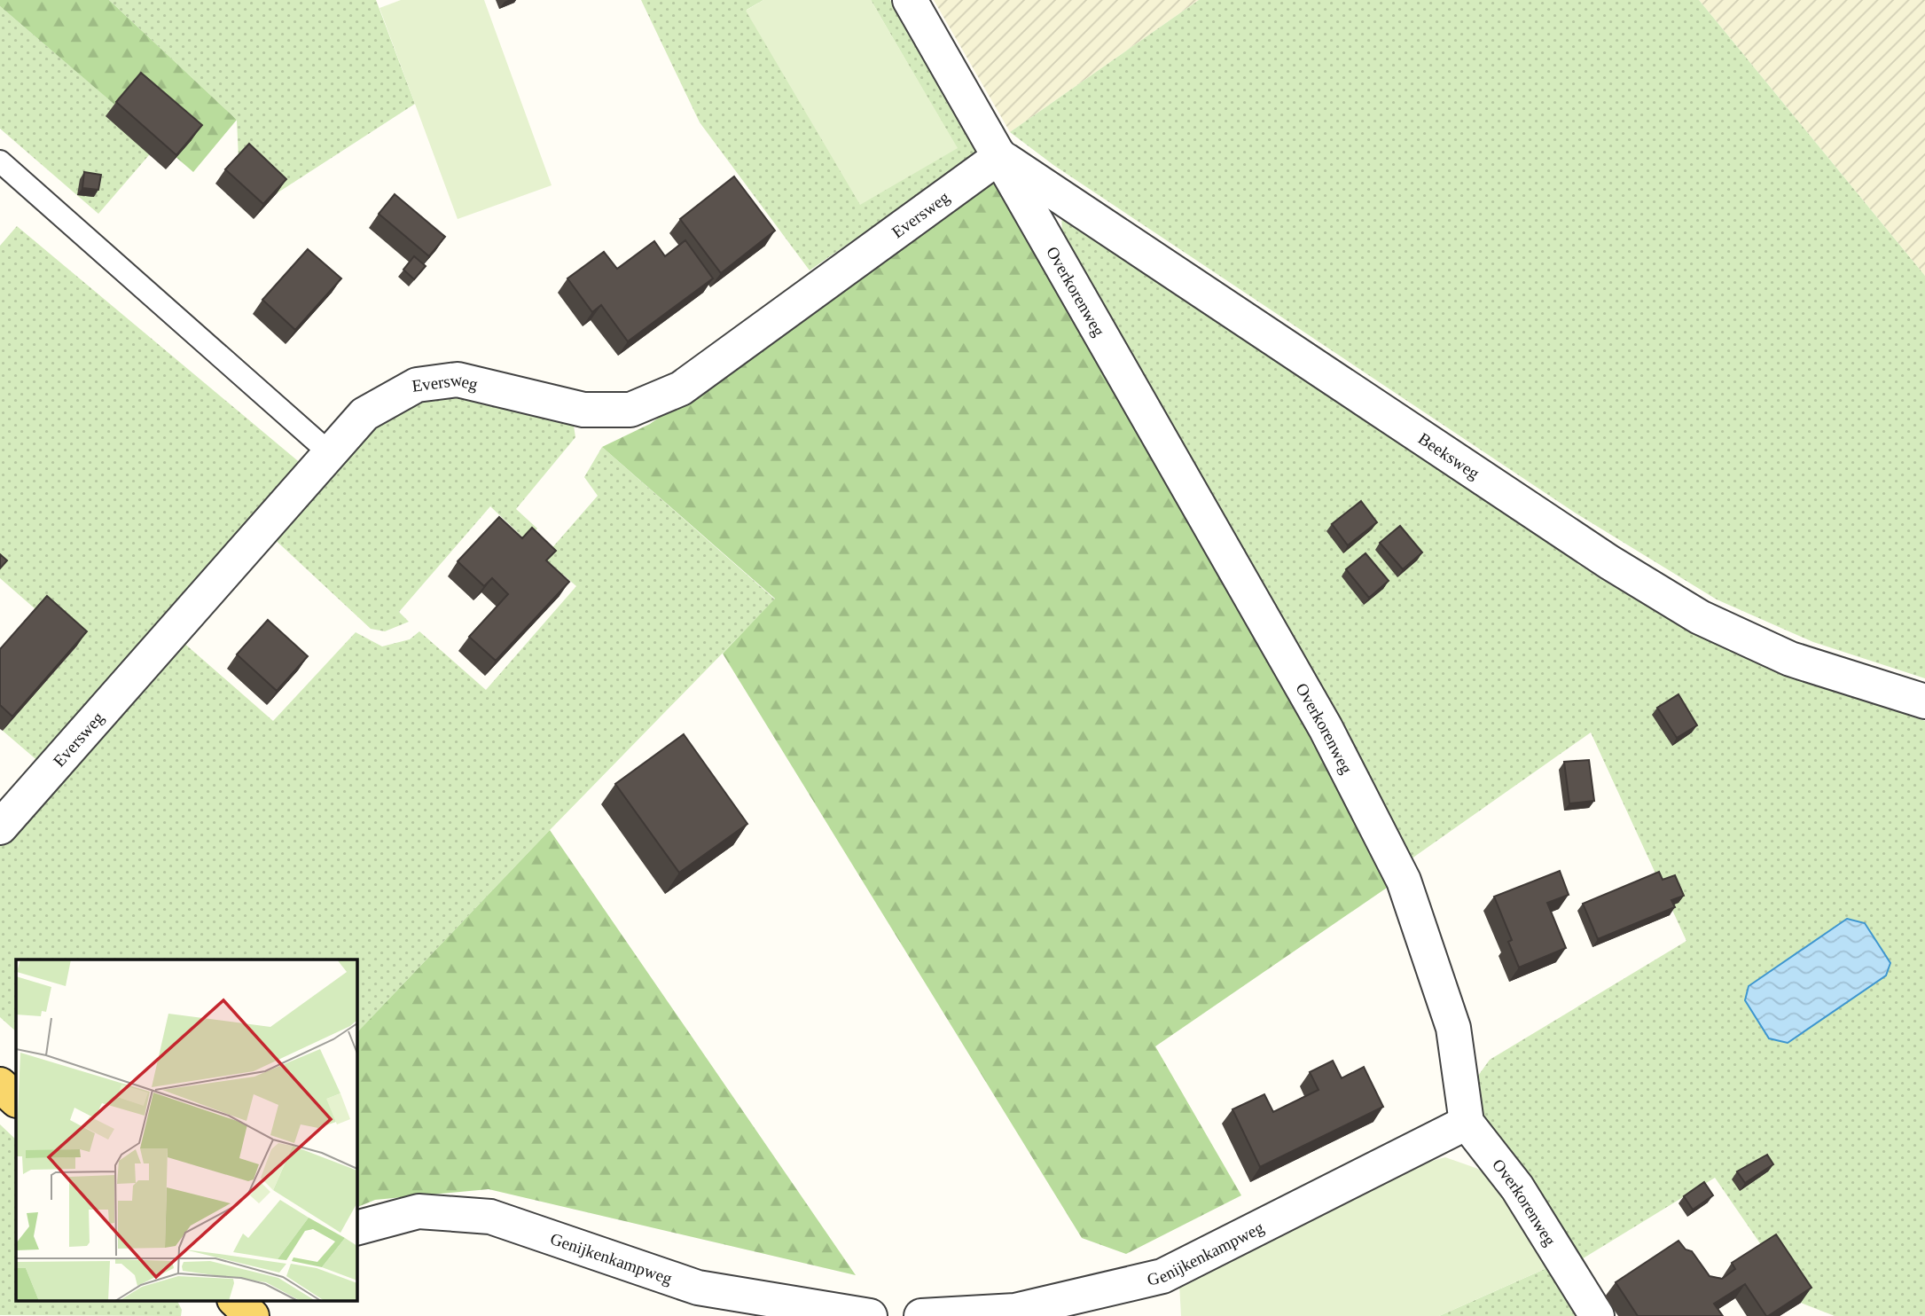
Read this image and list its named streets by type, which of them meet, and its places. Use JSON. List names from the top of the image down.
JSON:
{
  "streets": {
    "street": [
      "Eversweg",
      "Overkorenweg",
      "Beeksweg",
      "Genijkenkampweg"
    ]
  },
  "crossings": [
    ["Eversweg", "Overkorenweg"],
    ["Eversweg", "Beeksweg"],
    ["Overkorenweg", "Beeksweg"],
    ["Overkorenweg", "Genijkenkampweg"]
  ]
}
